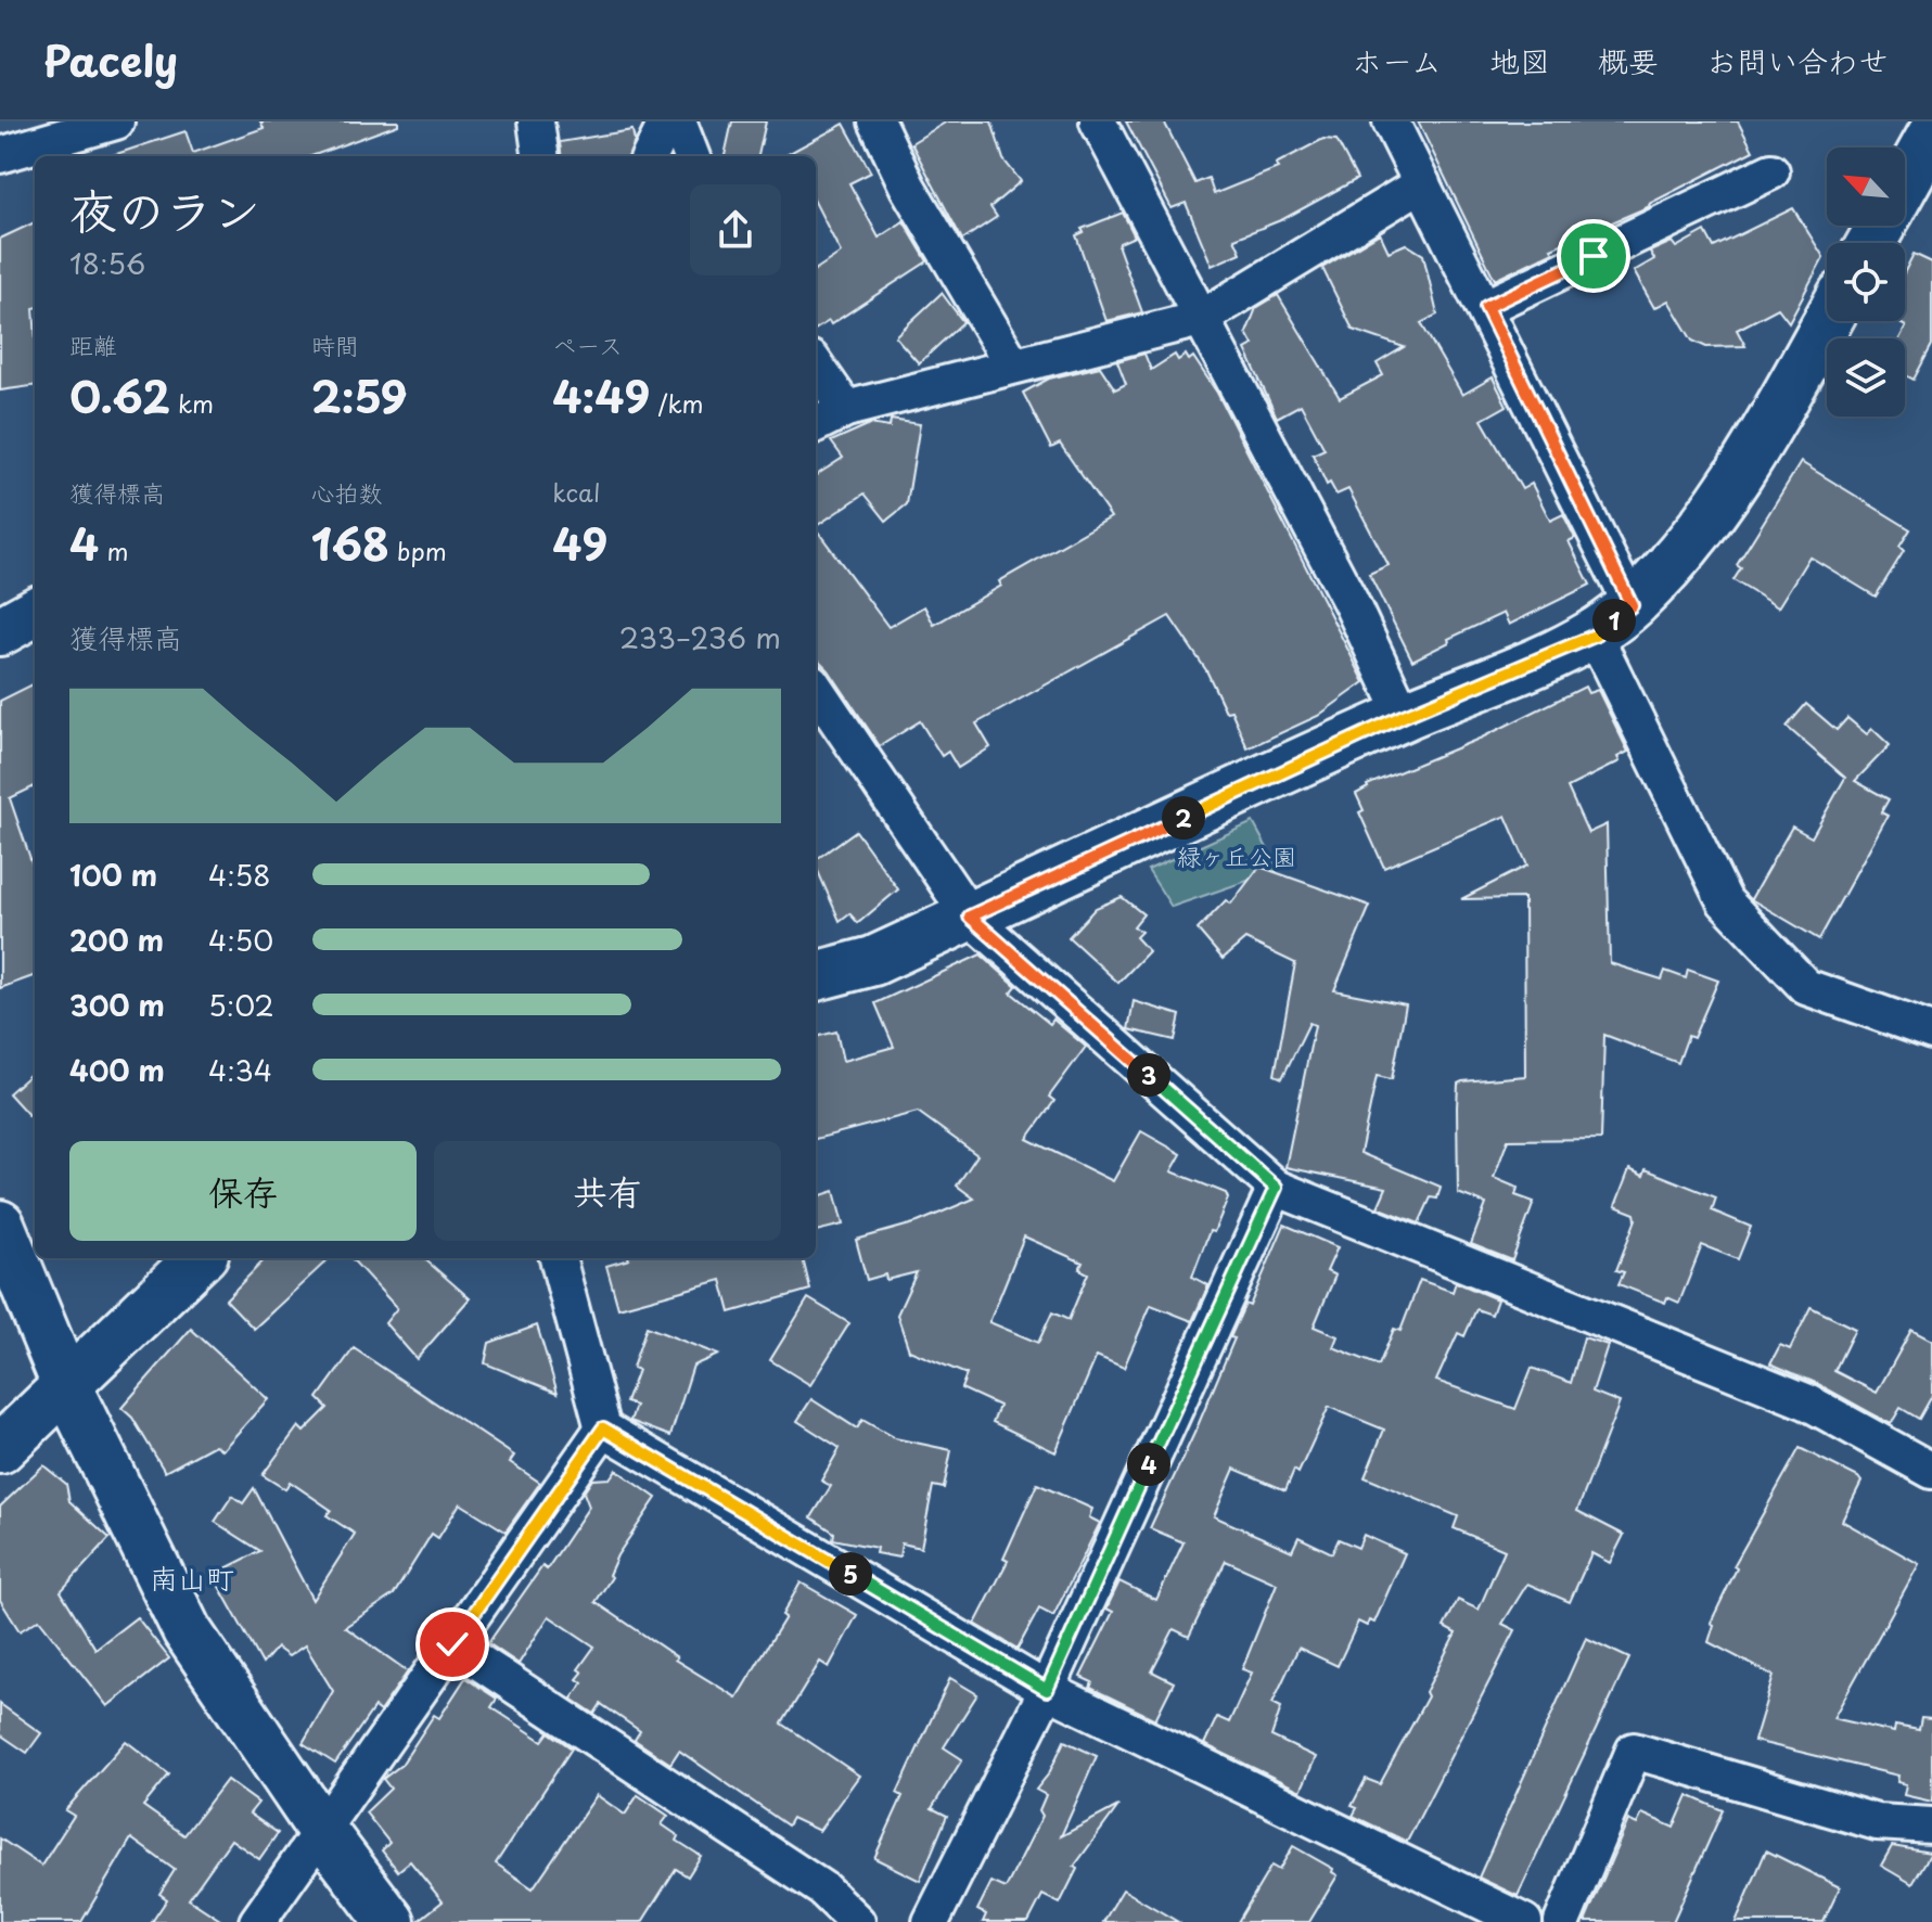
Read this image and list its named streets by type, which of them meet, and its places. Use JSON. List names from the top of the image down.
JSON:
{
  "districts": ["南山町"],
  "parks": ["緑ヶ丘公園"],
  "north": "top left",
  "page": {
    "header": "Pacely",
    "nav": [
      "ホーム",
      "地図",
      "概要",
      "お問い合わせ"
    ],
    "heading": ["夜のラン", "18:56"],
    "stats": [
      ["距離", "0.62 km"],
      ["時間", "2:59"],
      ["ペース", "4:49 /km"],
      ["獲得標高", "4 m"],
      ["心拍数", "168 bpm"],
      ["kcal", "49"]
    ],
    "pins": [
      "1",
      "2",
      "3",
      "4",
      "5"
    ],
    "chart": ["獲得標高", "233–236 m"],
    "list": [
      {
        "name": "100 m",
        "note": "4:58"
      },
      {
        "name": "200 m",
        "note": "4:50"
      },
      {
        "name": "300 m",
        "note": "5:02"
      },
      {
        "name": "400 m",
        "note": "4:34"
      }
    ],
    "buttons": ["保存", "共有"]
  }
}
